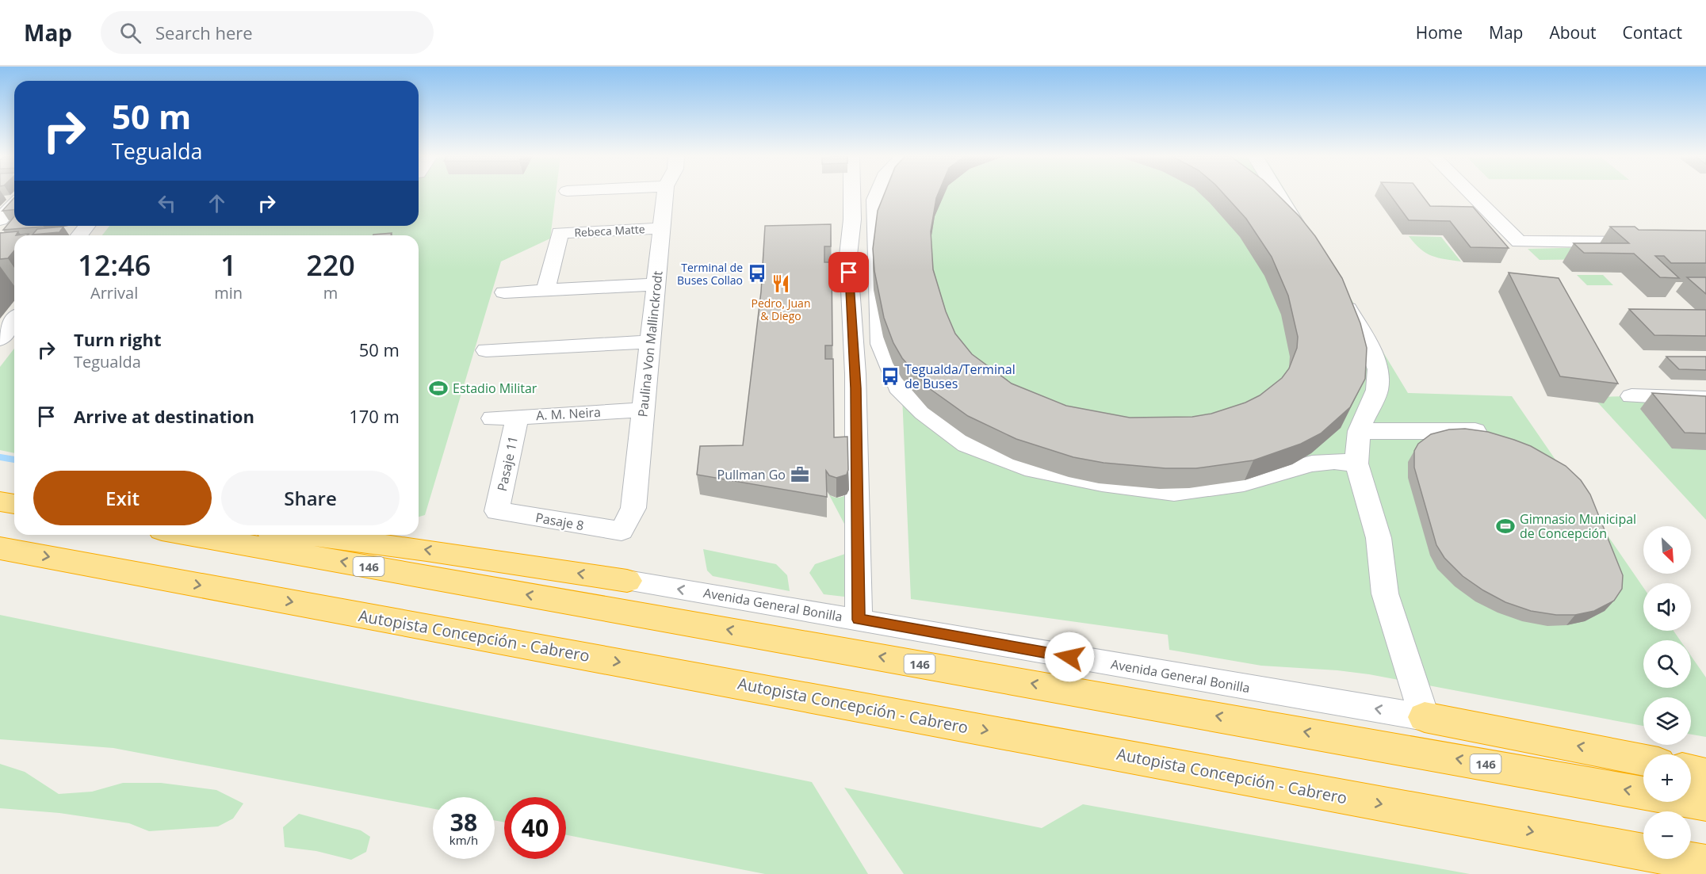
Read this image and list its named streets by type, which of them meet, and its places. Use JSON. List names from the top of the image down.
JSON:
{
  "streets": {
    "highway": ["146", "Autopista Concepción - Cabrero"],
    "street": [
      "Rebeca Matte",
      "Paulina Von Mallinckrodt",
      "A. M. Neira",
      "Pasaje 11",
      "Pasaje 8",
      "Avenida General Bonilla"
    ]
  },
  "crossings": [
    ["Rebeca Matte", "Paulina Von Mallinckrodt"],
    ["Paulina Von Mallinckrodt", "A. M. Neira"],
    ["Paulina Von Mallinckrodt", "Pasaje 8"],
    ["A. M. Neira", "Pasaje 11"],
    ["Pasaje 11", "Pasaje 8"]
  ],
  "one_way": ["Avenida General Bonilla"],
  "places": {
    "bus stop": ["Terminal de Buses Collao", "Tegualda/Terminal de Buses"],
    "restaurant": ["Pedro, Juan & Diego"],
    "sports": ["Estadio Militar", "Gimnasio Municipal de Concepción"],
    "office": ["Pullman Go"]
  },
  "north": "bottom right",
  "page": {
    "header": "Map",
    "search": "Search here",
    "nav": [
      "Home",
      "Map",
      "About",
      "Contact"
    ],
    "turn": ["50 m", "Tegualda"],
    "eta": [
      "12:46",
      "Arrival",
      "1",
      "min",
      "220",
      "m"
    ],
    "list": [
      {
        "name": "Turn right",
        "note": "Tegualda",
        "value": "50 m"
      },
      {
        "name": "Arrive at destination",
        "value": "170 m"
      }
    ],
    "buttons": ["Exit", "Share"],
    "map_buttons": ["+", "−"],
    "speed": "38 km/h",
    "limit": "40"
  }
}
